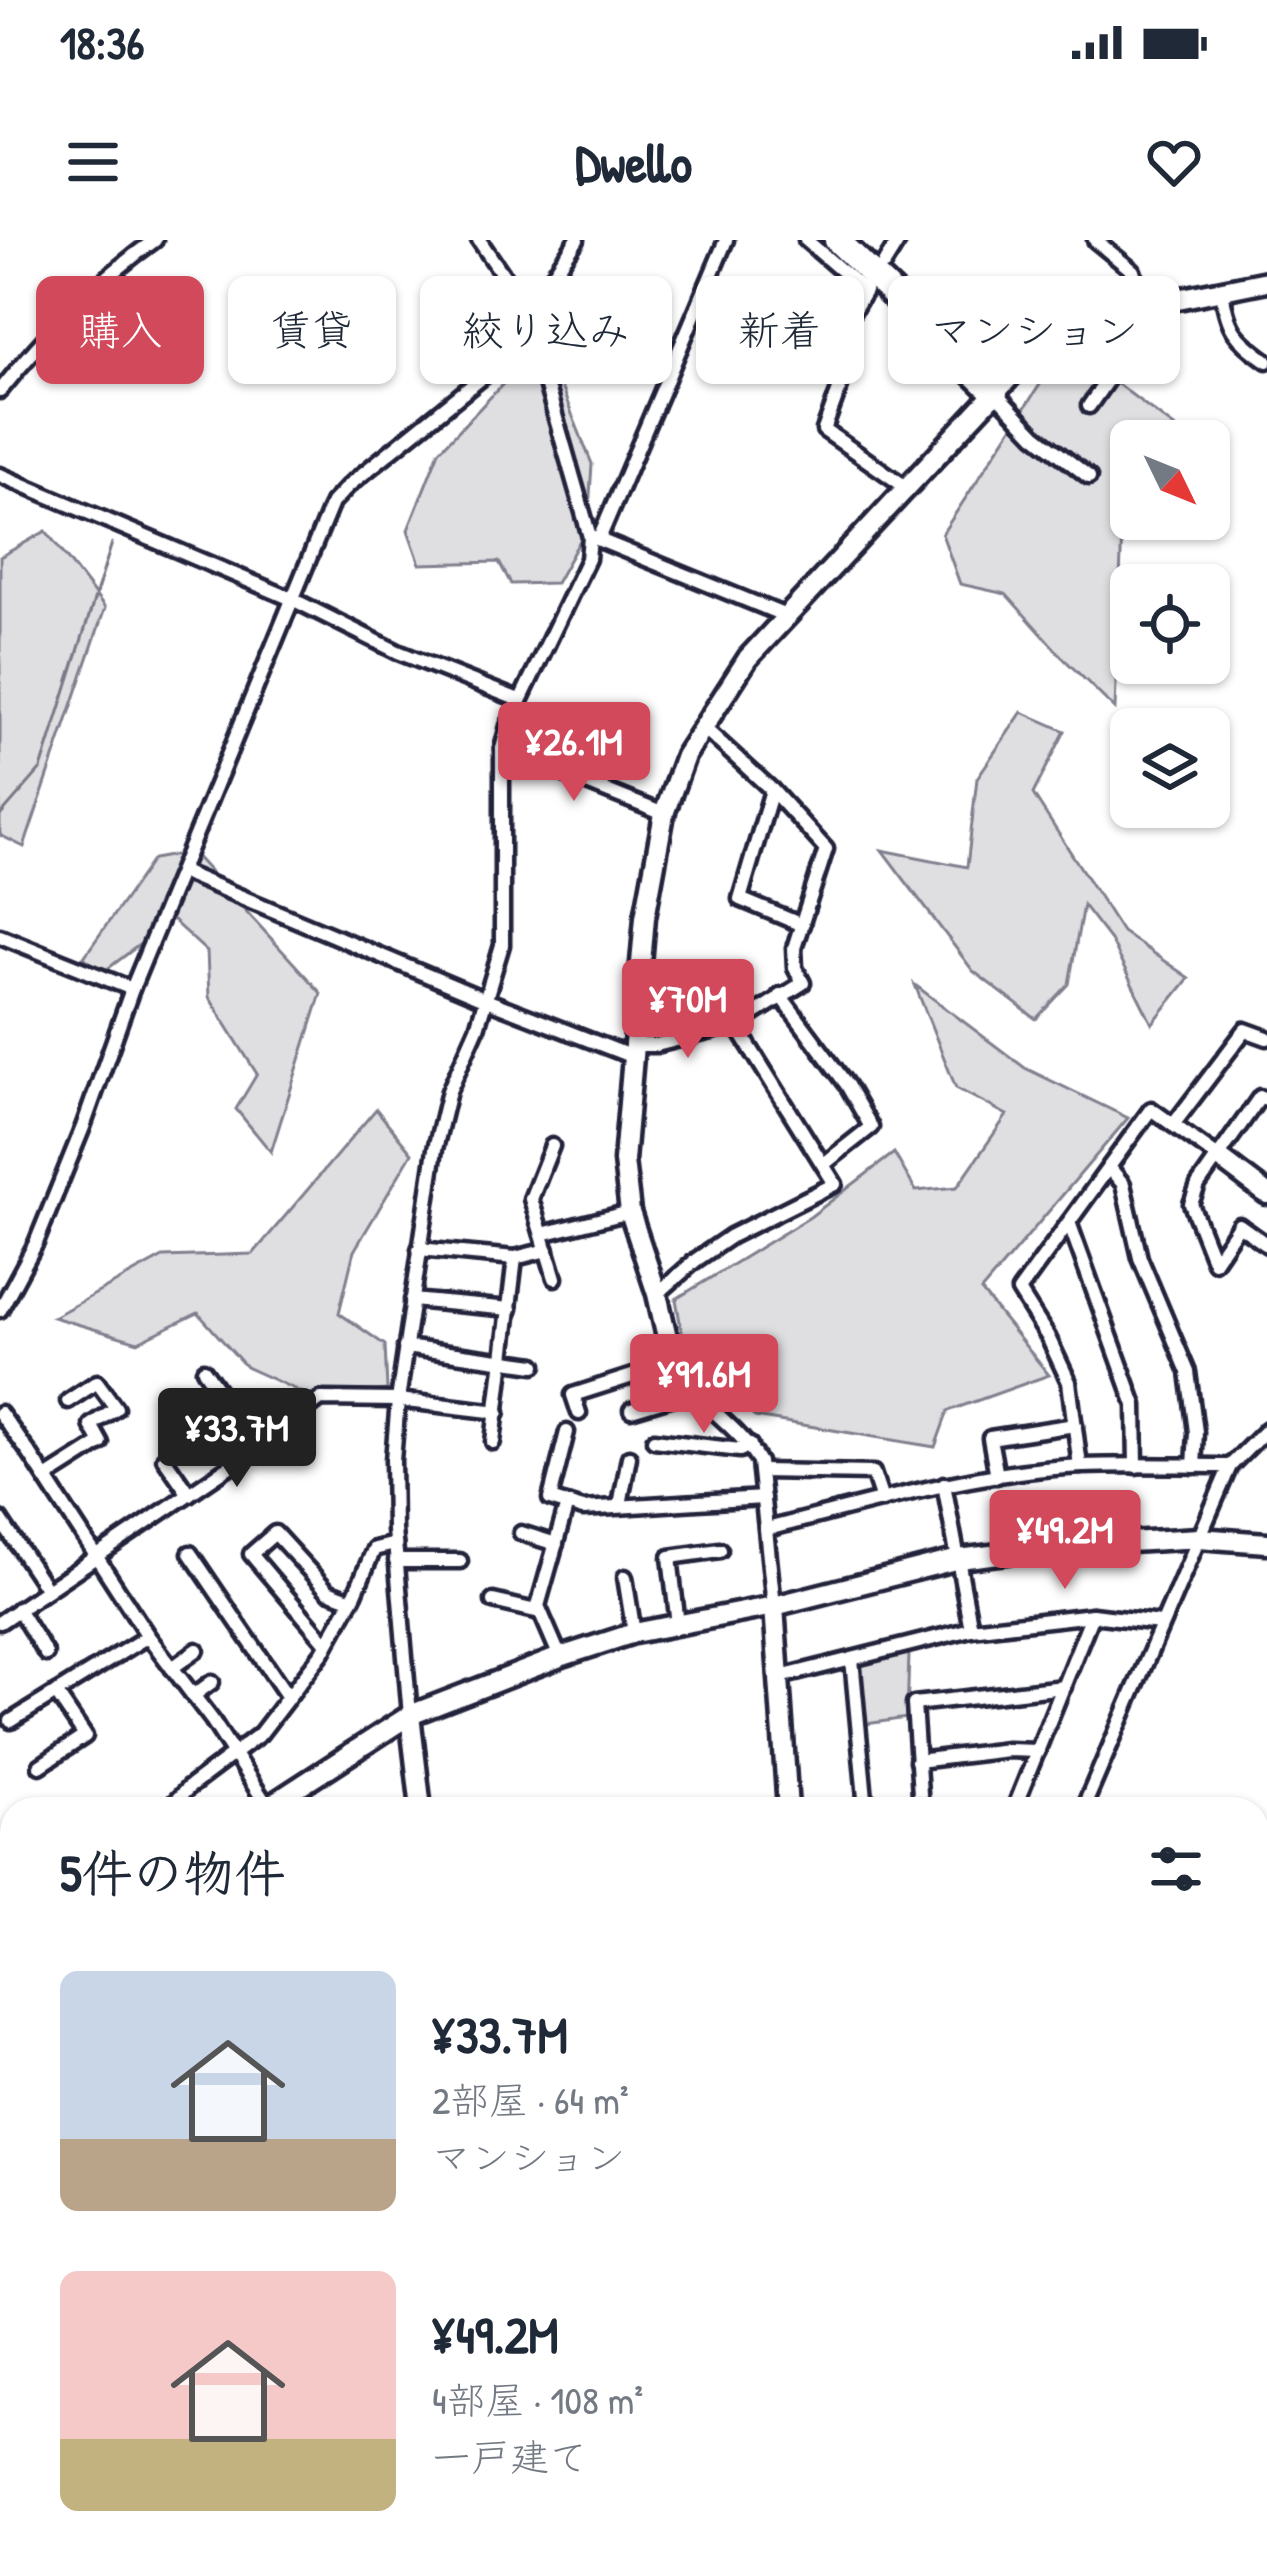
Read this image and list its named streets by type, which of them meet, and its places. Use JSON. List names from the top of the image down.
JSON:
{
  "north": "bottom right",
  "page": {
    "status": "18:36",
    "header": "Dwello",
    "chip": [
      "購入",
      "賃貸",
      "絞り込み",
      "新着",
      "マンション"
    ],
    "price": [
      "¥26.1M",
      "¥70M",
      "¥91.6M",
      "¥33.7M",
      "¥49.2M"
    ],
    "heading": "5件の物件",
    "list": [
      {
        "name": "¥33.7M",
        "note": "2部屋 · 64 m² · マンション"
      },
      {
        "name": "¥49.2M",
        "note": "4部屋 · 108 m² · 一戸建て"
      }
    ]
  }
}
